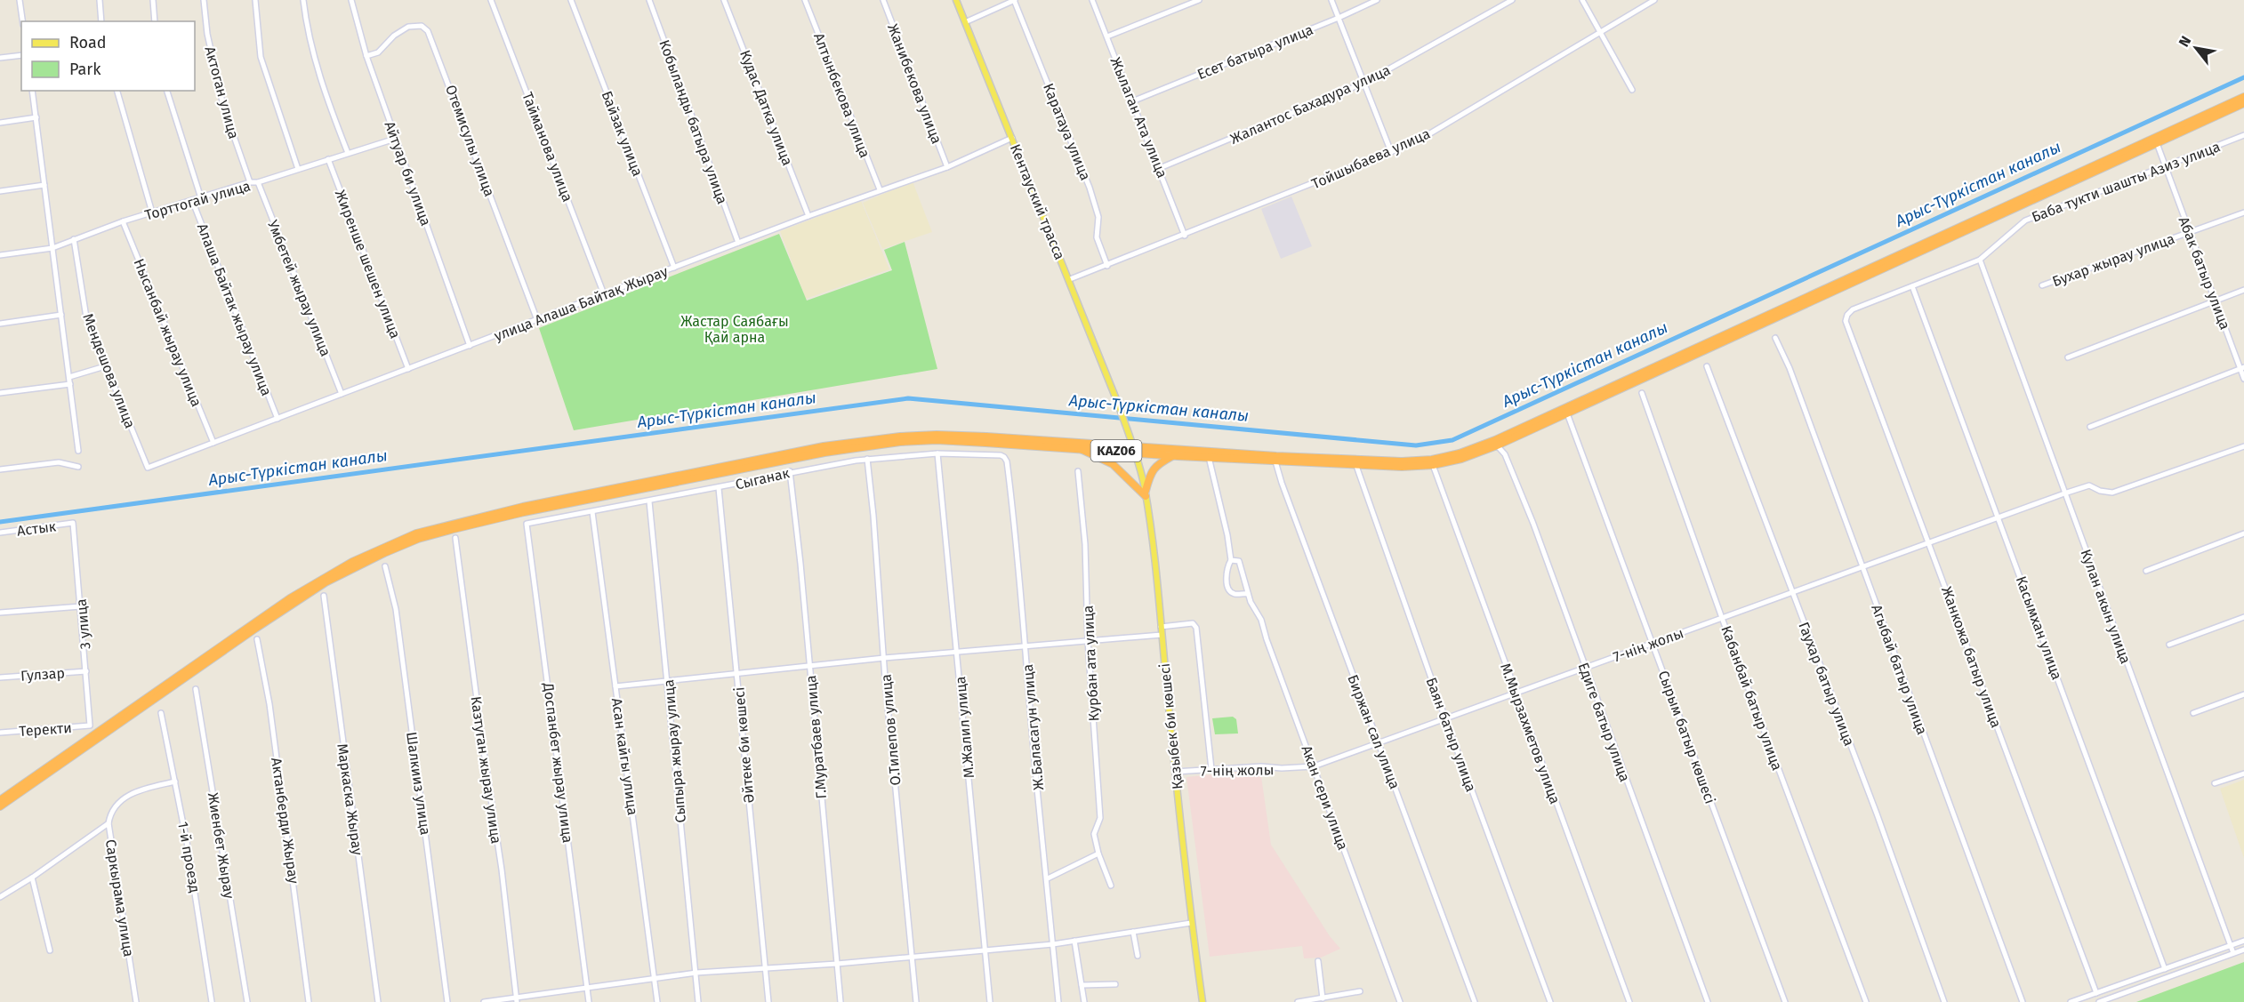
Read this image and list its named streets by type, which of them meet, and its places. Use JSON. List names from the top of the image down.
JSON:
{
  "streets": {
    "highway": ["KАZ06"],
    "main road": ["Кентауский трасса", "Қазыбек би көшесі"],
    "street": [
      "Есет батыра улица",
      "Жанибекова улица",
      "Актоган улица",
      "Алтынбекова улица",
      "Жалантос Бахадура улица",
      "Кудас Датка улица",
      "Жылаган Ата улица",
      "Кобыланды батыра улица",
      "Каратауа улица",
      "Байзак улица",
      "Отемисулы улица",
      "Тайманова улица",
      "Тойшыбаева улица",
      "Айтуар би улица",
      "Баба тукти шашты Азиз улица",
      "Торттогай улица",
      "Бухар жырау улица",
      "Жиренше шешен улица",
      "Абак батыр улица",
      "Умбетей жырау улица",
      "улица Алаша Байтақ Жырау",
      "Алаша Байтак жырау улица",
      "Нысанбай жырау улица",
      "Мендешова улица",
      "Сыганак",
      "Астык",
      "Кулан акын улица",
      "3 улица",
      "Касымхан улица",
      "7-нің жолы",
      "Жанкожа батыр улица",
      "Курбан ата улица",
      "Агыбай батыр улица",
      "Гулзар",
      "Гаухар батыр улица",
      "Кабанбай батыр улица",
      "Едиге батыр улица",
      "М.Жалил улица",
      "Ж.Баласагун улица",
      "Теректи",
      "О.Тилепов улица",
      "Биржан сал улица",
      "М.Мырзахметов улица",
      "Баян батыр улица",
      "Г.Муратбаев улица",
      "Сырым батыр көшесі",
      "Әйтеке би көшесі",
      "Сыпыра жырау улица",
      "Асан кайгы улица",
      "Доспанбет жырау улица",
      "Казтуган жырау улица",
      "Шалкииз улица",
      "Акан сери улица",
      "Маркаска Жырау",
      "Актанберди Жырау",
      "Жиенбет Жырау",
      "1-й проезд",
      "Саркырама улица"
    ]
  },
  "crossings": [
    ["Есет батыра улица", "Жылаган Ата улица"],
    ["Жанибекова улица", "улица Алаша Байтақ Жырау"],
    ["Актоган улица", "Торттогай улица"],
    ["Алтынбекова улица", "улица Алаша Байтақ Жырау"],
    ["Жалантос Бахадура улица", "Жылаган Ата улица"],
    ["Кудас Датка улица", "улица Алаша Байтақ Жырау"],
    ["Жылаган Ата улица", "Тойшыбаева улица"],
    ["Кобыланды батыра улица", "улица Алаша Байтақ Жырау"],
    ["Каратауа улица", "Тойшыбаева улица"],
    ["Байзак улица", "улица Алаша Байтақ Жырау"],
    ["Отемисулы улица", "Айтуар би улица"],
    ["Отемисулы улица", "улица Алаша Байтақ Жырау"],
    ["Тайманова улица", "улица Алаша Байтақ Жырау"],
    ["Тойшыбаева улица", "Кентауский трасса"],
    ["Айтуар би улица", "Торттогай улица"],
    ["Айтуар би улица", "улица Алаша Байтақ Жырау"],
    ["Баба тукти шашты Азиз улица", "Абак батыр улица"],
    ["Баба тукти шашты Азиз улица", "Кулан акын улица"],
    ["Баба тукти шашты Азиз улица", "Касымхан улица"],
    ["Баба тукти шашты Азиз улица", "Жанкожа батыр улица"],
    ["Торттогай улица", "Жиренше шешен улица"],
    ["Торттогай улица", "Умбетей жырау улица"],
    ["Торттогай улица", "Алаша Байтак жырау улица"],
    ["Торттогай улица", "Нысанбай жырау улица"],
    ["Торттогай улица", "Мендешова улица"],
    ["Кентауский трасса", "улица Алаша Байтақ Жырау"],
    ["Кентауский трасса", "Қазыбек би көшесі"],
    ["Бухар жырау улица", "Абак батыр улица"],
    ["Жиренше шешен улица", "улица Алаша Байтақ Жырау"],
    ["Абак батыр улица", "KАZ06"],
    ["Умбетей жырау улица", "улица Алаша Байтақ Жырау"],
    ["улица Алаша Байтақ Жырау", "Алаша Байтак жырау улица"],
    ["улица Алаша Байтақ Жырау", "Нысанбай жырау улица"],
    ["улица Алаша Байтақ Жырау", "Мендешова улица"],
    ["KАZ06", "Едиге батыр улица"],
    ["KАZ06", "Қазыбек би көшесі"],
    ["KАZ06", "Биржан сал улица"],
    ["KАZ06", "М.Мырзахметов улица"],
    ["KАZ06", "Баян батыр улица"],
    ["KАZ06", "Сырым батыр көшесі"],
    ["KАZ06", "Акан сери улица"],
    ["Сыганак", "М.Жалил улица"],
    ["Сыганак", "Ж.Баласагун улица"],
    ["Сыганак", "О.Тилепов улица"],
    ["Сыганак", "Г.Муратбаев улица"],
    ["Сыганак", "Әйтеке би көшесі"],
    ["Сыганак", "Сыпыра жырау улица"],
    ["Сыганак", "Асан кайгы улица"],
    ["Сыганак", "Доспанбет жырау улица"],
    ["Астык", "3 улица"],
    ["Кулан акын улица", "7-нің жолы"],
    ["3 улица", "Гулзар"],
    ["3 улица", "Теректи"],
    ["Касымхан улица", "7-нің жолы"],
    ["7-нің жолы", "Жанкожа батыр улица"],
    ["7-нің жолы", "Агыбай батыр улица"],
    ["7-нің жолы", "Гаухар батыр улица"],
    ["7-нің жолы", "Кабанбай батыр улица"],
    ["7-нің жолы", "Едиге батыр улица"],
    ["7-нің жолы", "Қазыбек би көшесі"],
    ["7-нің жолы", "Биржан сал улица"],
    ["7-нің жолы", "М.Мырзахметов улица"],
    ["7-нің жолы", "Баян батыр улица"],
    ["7-нің жолы", "Сырым батыр көшесі"],
    ["7-нің жолы", "Акан сери улица"]
  ],
  "water": ["Арыс-Түркістан каналы"],
  "parks": ["Жастар Саябағы Қай арна"],
  "legend": ["Road", "Park"],
  "north": "top left"
}
